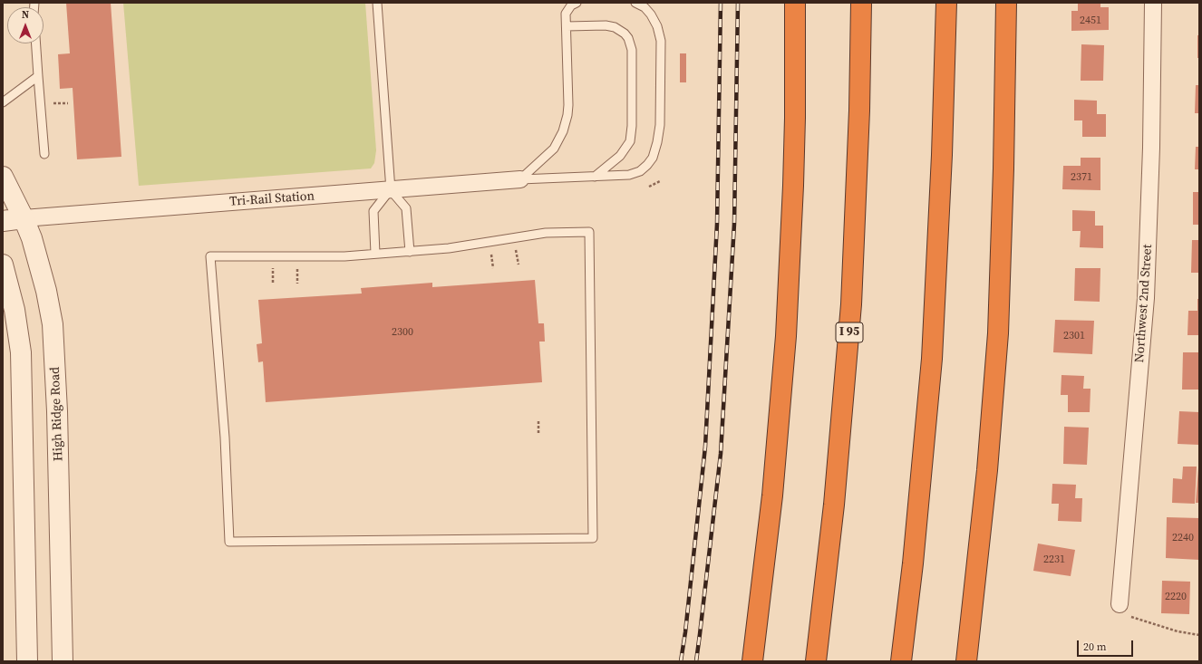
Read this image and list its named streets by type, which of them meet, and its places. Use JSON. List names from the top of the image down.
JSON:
{
  "streets": {
    "highway": ["I 95"],
    "street": ["Tri-Rail Station", "Northwest 2nd Street", "High Ridge Road"]
  },
  "crossings": [
    ["Tri-Rail Station", "High Ridge Road"]
  ],
  "house_numbers": [
    "2451",
    "2371",
    "2300",
    "2301",
    "2240",
    "2231",
    "2220"
  ],
  "scale_bar": "20 m",
  "north": "top"
}
